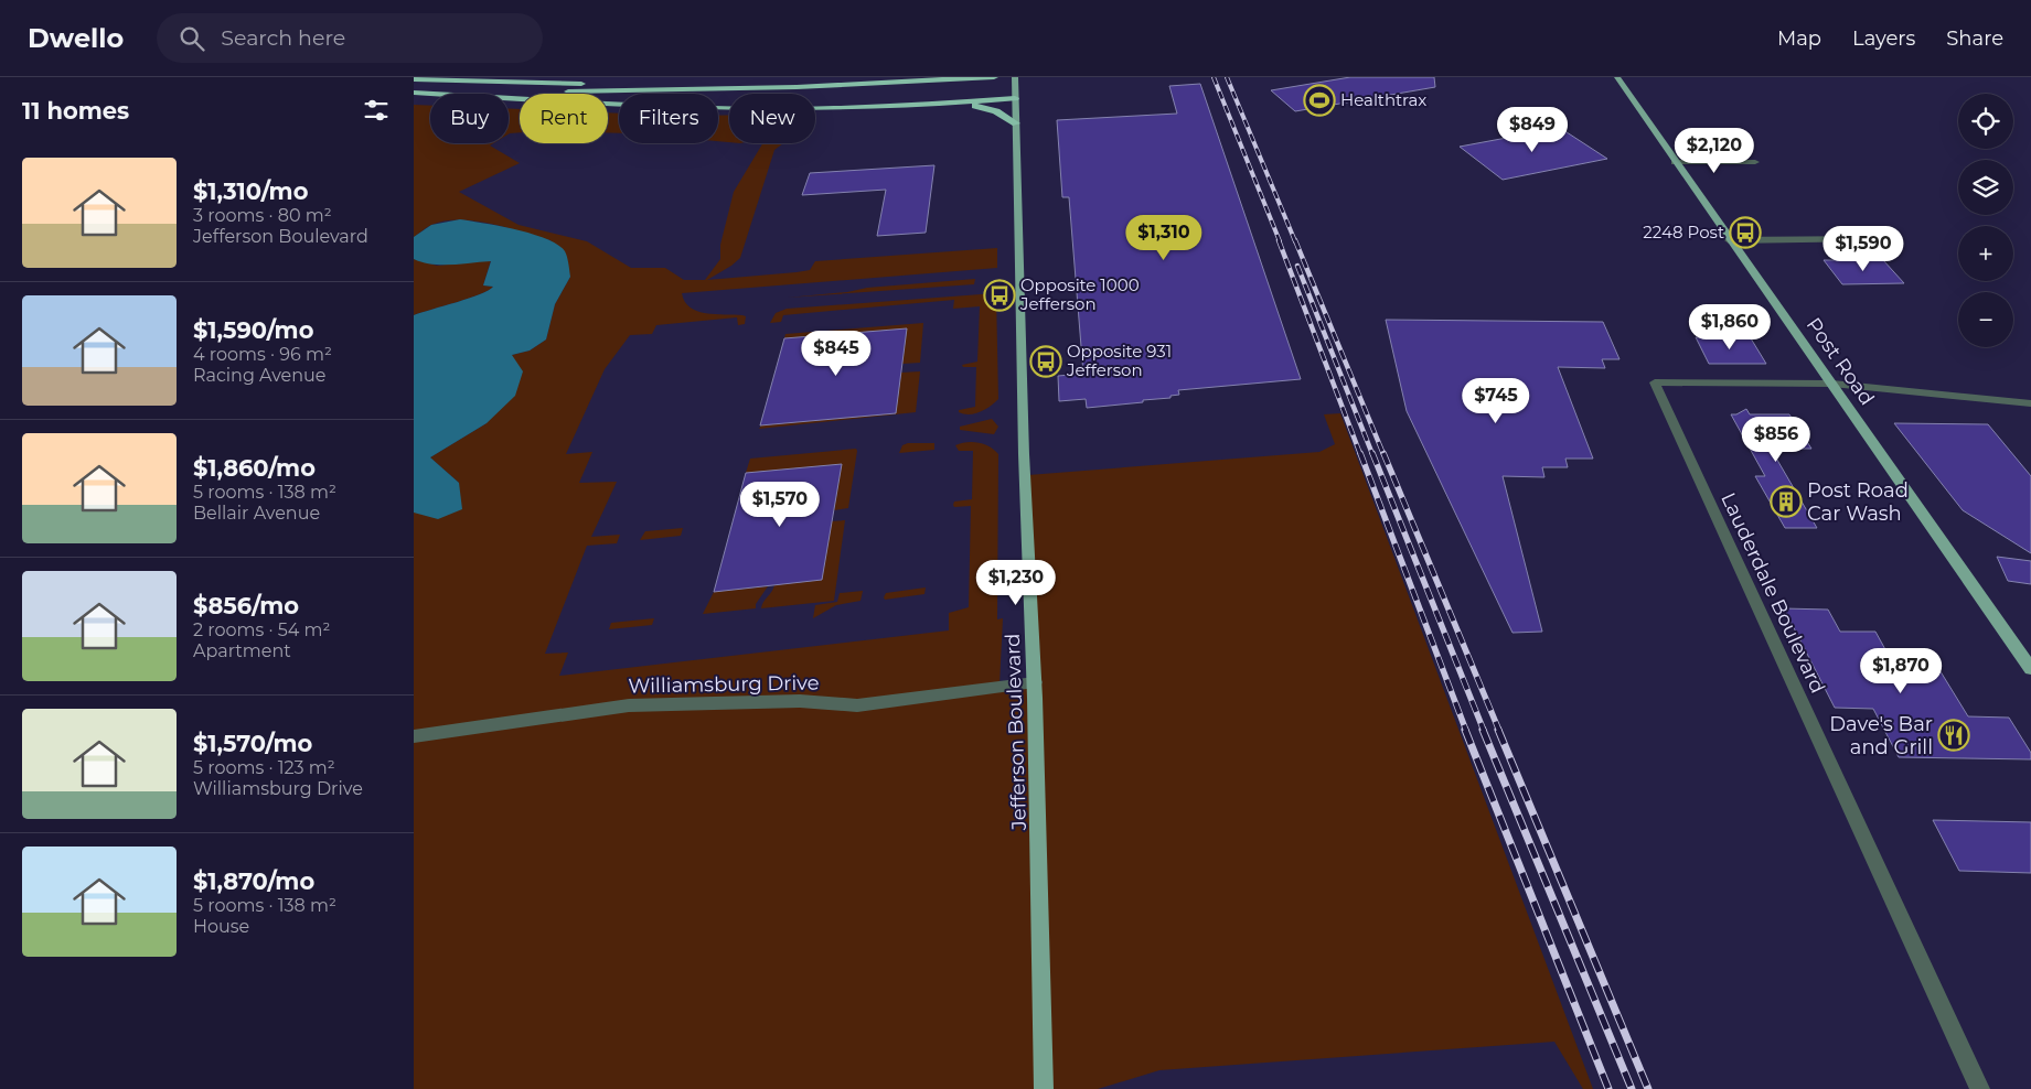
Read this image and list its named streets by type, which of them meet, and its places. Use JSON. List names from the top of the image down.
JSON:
{
  "streets": {
    "main road": ["Post Road", "Jefferson Boulevard"],
    "street": ["Lauderdale Boulevard", "Williamsburg Drive"]
  },
  "crossings": [
    ["Post Road", "Lauderdale Boulevard"],
    ["Williamsburg Drive", "Jefferson Boulevard"]
  ],
  "places": {
    "sports": ["Healthtrax"],
    "bus stop": ["2248 Post", "Opposite 1000 Jefferson", "Opposite 931 Jefferson"],
    "building": ["Post Road Car Wash"],
    "restaurant": ["Dave's Bar and Grill"]
  },
  "page": {
    "header": "Dwello",
    "search": "Search here",
    "nav": ["Map", "Layers", "Share"],
    "heading": "11 homes",
    "map_buttons": ["+", "−"],
    "chip": [
      "Buy",
      "Rent",
      "Filters",
      "New"
    ],
    "price": [
      "$849",
      "$2,120",
      "$1,310",
      "$1,590",
      "$1,860",
      "$845",
      "$745",
      "$856",
      "$1,570",
      "$1,230",
      "$1,870"
    ],
    "list": [
      {
        "name": "$1,310/mo",
        "note": "3 rooms · 80 m² · Jefferson Boulevard"
      },
      {
        "name": "$1,590/mo",
        "note": "4 rooms · 96 m² · Racing Avenue"
      },
      {
        "name": "$1,860/mo",
        "note": "5 rooms · 138 m² · Bellair Avenue"
      },
      {
        "name": "$856/mo",
        "note": "2 rooms · 54 m² · Apartment"
      },
      {
        "name": "$1,570/mo",
        "note": "5 rooms · 123 m² · Williamsburg Drive"
      },
      {
        "name": "$1,870/mo",
        "note": "5 rooms · 138 m² · House"
      }
    ]
  }
}
